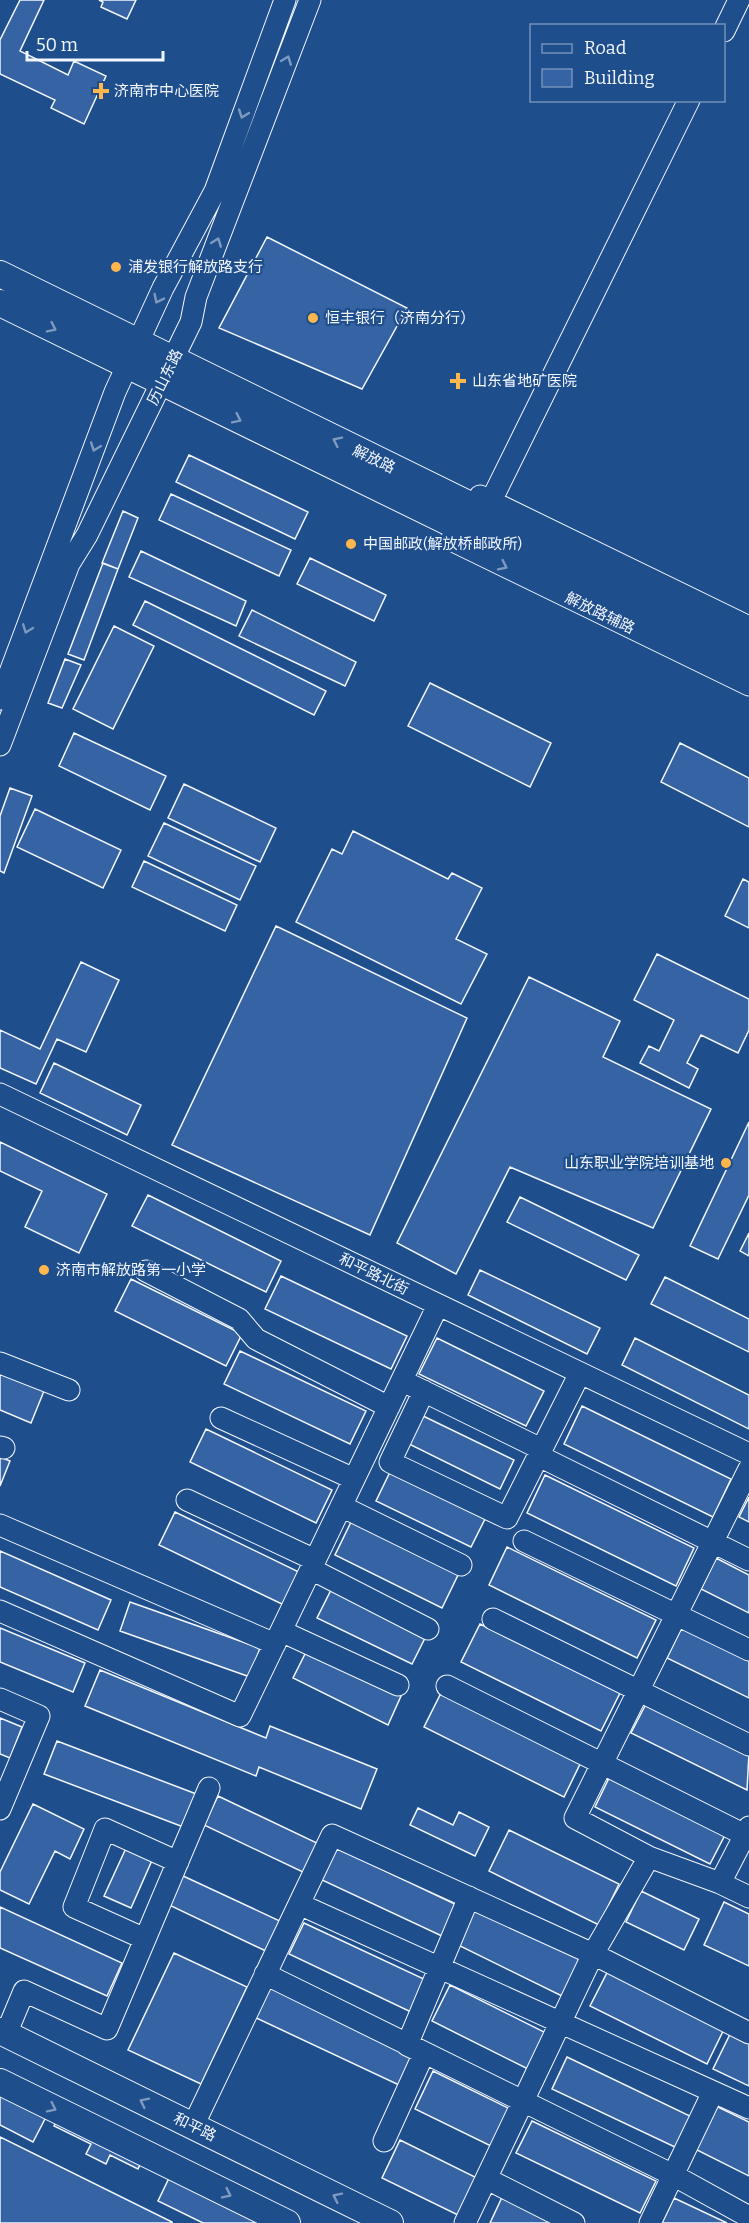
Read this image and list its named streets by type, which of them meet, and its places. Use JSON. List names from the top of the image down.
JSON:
{
  "streets": {
    "main road": ["解放路", "和平路"],
    "street": ["历山东路", "解放路辅路", "和平路北街"]
  },
  "crossings": [
    ["历山东路", "解放路"]
  ],
  "places": {
    "health": ["济南市中心医院", "山东省地矿医院"],
    "other": [
      "浦发银行解放路支行",
      "恒丰银行（济南分行）",
      "中国邮政(解放桥邮政所)",
      "山东职业学院培训基地",
      "济南市解放路第一小学"
    ]
  },
  "legend": ["Road", "Building"],
  "scale_bar": "50 m"
}
